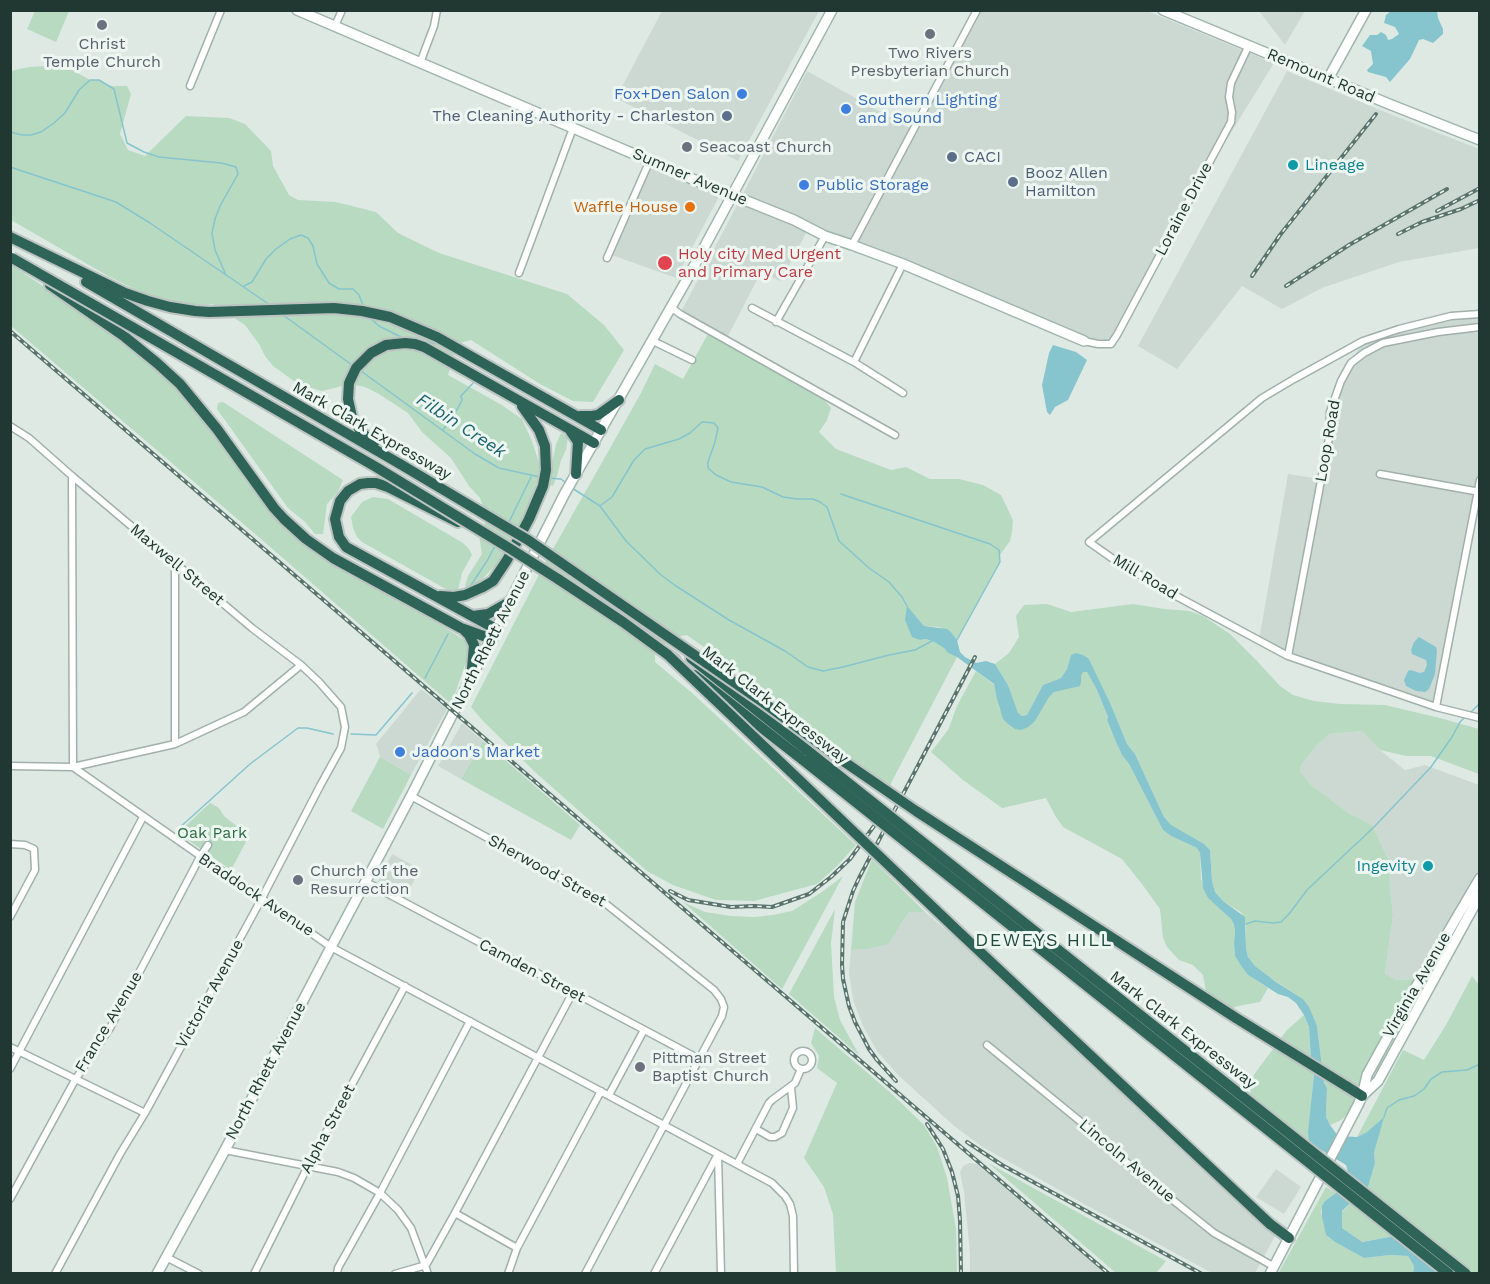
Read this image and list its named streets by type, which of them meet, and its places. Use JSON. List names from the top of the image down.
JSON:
{
  "streets": {
    "highway": ["Mark Clark Expressway"],
    "main road": [
      "Remount Road",
      "Sumner Avenue",
      "North Rhett Avenue",
      "Virginia Avenue"
    ],
    "street": [
      "Loraine Drive",
      "Loop Road",
      "Maxwell Street",
      "Mill Road",
      "Sherwood Street",
      "Braddock Avenue",
      "Camden Street",
      "Victoria Avenue",
      "France Avenue",
      "Alpha Street",
      "Lincoln Avenue"
    ]
  },
  "crossings": [
    ["Remount Road", "Loraine Drive"],
    ["Sumner Avenue", "Loraine Drive"],
    ["Sumner Avenue", "North Rhett Avenue"],
    ["Loop Road", "Mill Road"],
    ["Maxwell Street", "Victoria Avenue"],
    ["North Rhett Avenue", "Sherwood Street"],
    ["North Rhett Avenue", "Braddock Avenue"],
    ["North Rhett Avenue", "Camden Street"],
    ["Sherwood Street", "Camden Street"],
    ["Braddock Avenue", "Victoria Avenue"],
    ["Braddock Avenue", "France Avenue"],
    ["Braddock Avenue", "Alpha Street"],
    ["Virginia Avenue", "Lincoln Avenue"]
  ],
  "districts": ["DEWEYS HILL"],
  "water": ["Filbin Creek"],
  "parks": ["Oak Park"],
  "places": [
    "Christ Temple Church",
    "Two Rivers Presbyterian Church",
    "Fox+Den Salon",
    "Southern Lighting and Sound",
    "The Cleaning Authority - Charleston",
    "Seacoast Church",
    "CACI",
    "Lineage",
    "Booz Allen Hamilton",
    "Public Storage",
    "Waffle House",
    "Holy city Med Urgent and Primary Care",
    "Jadoon's Market",
    "Ingevity",
    "Church of the Resurrection",
    "Pittman Street Baptist Church"
  ]
}
